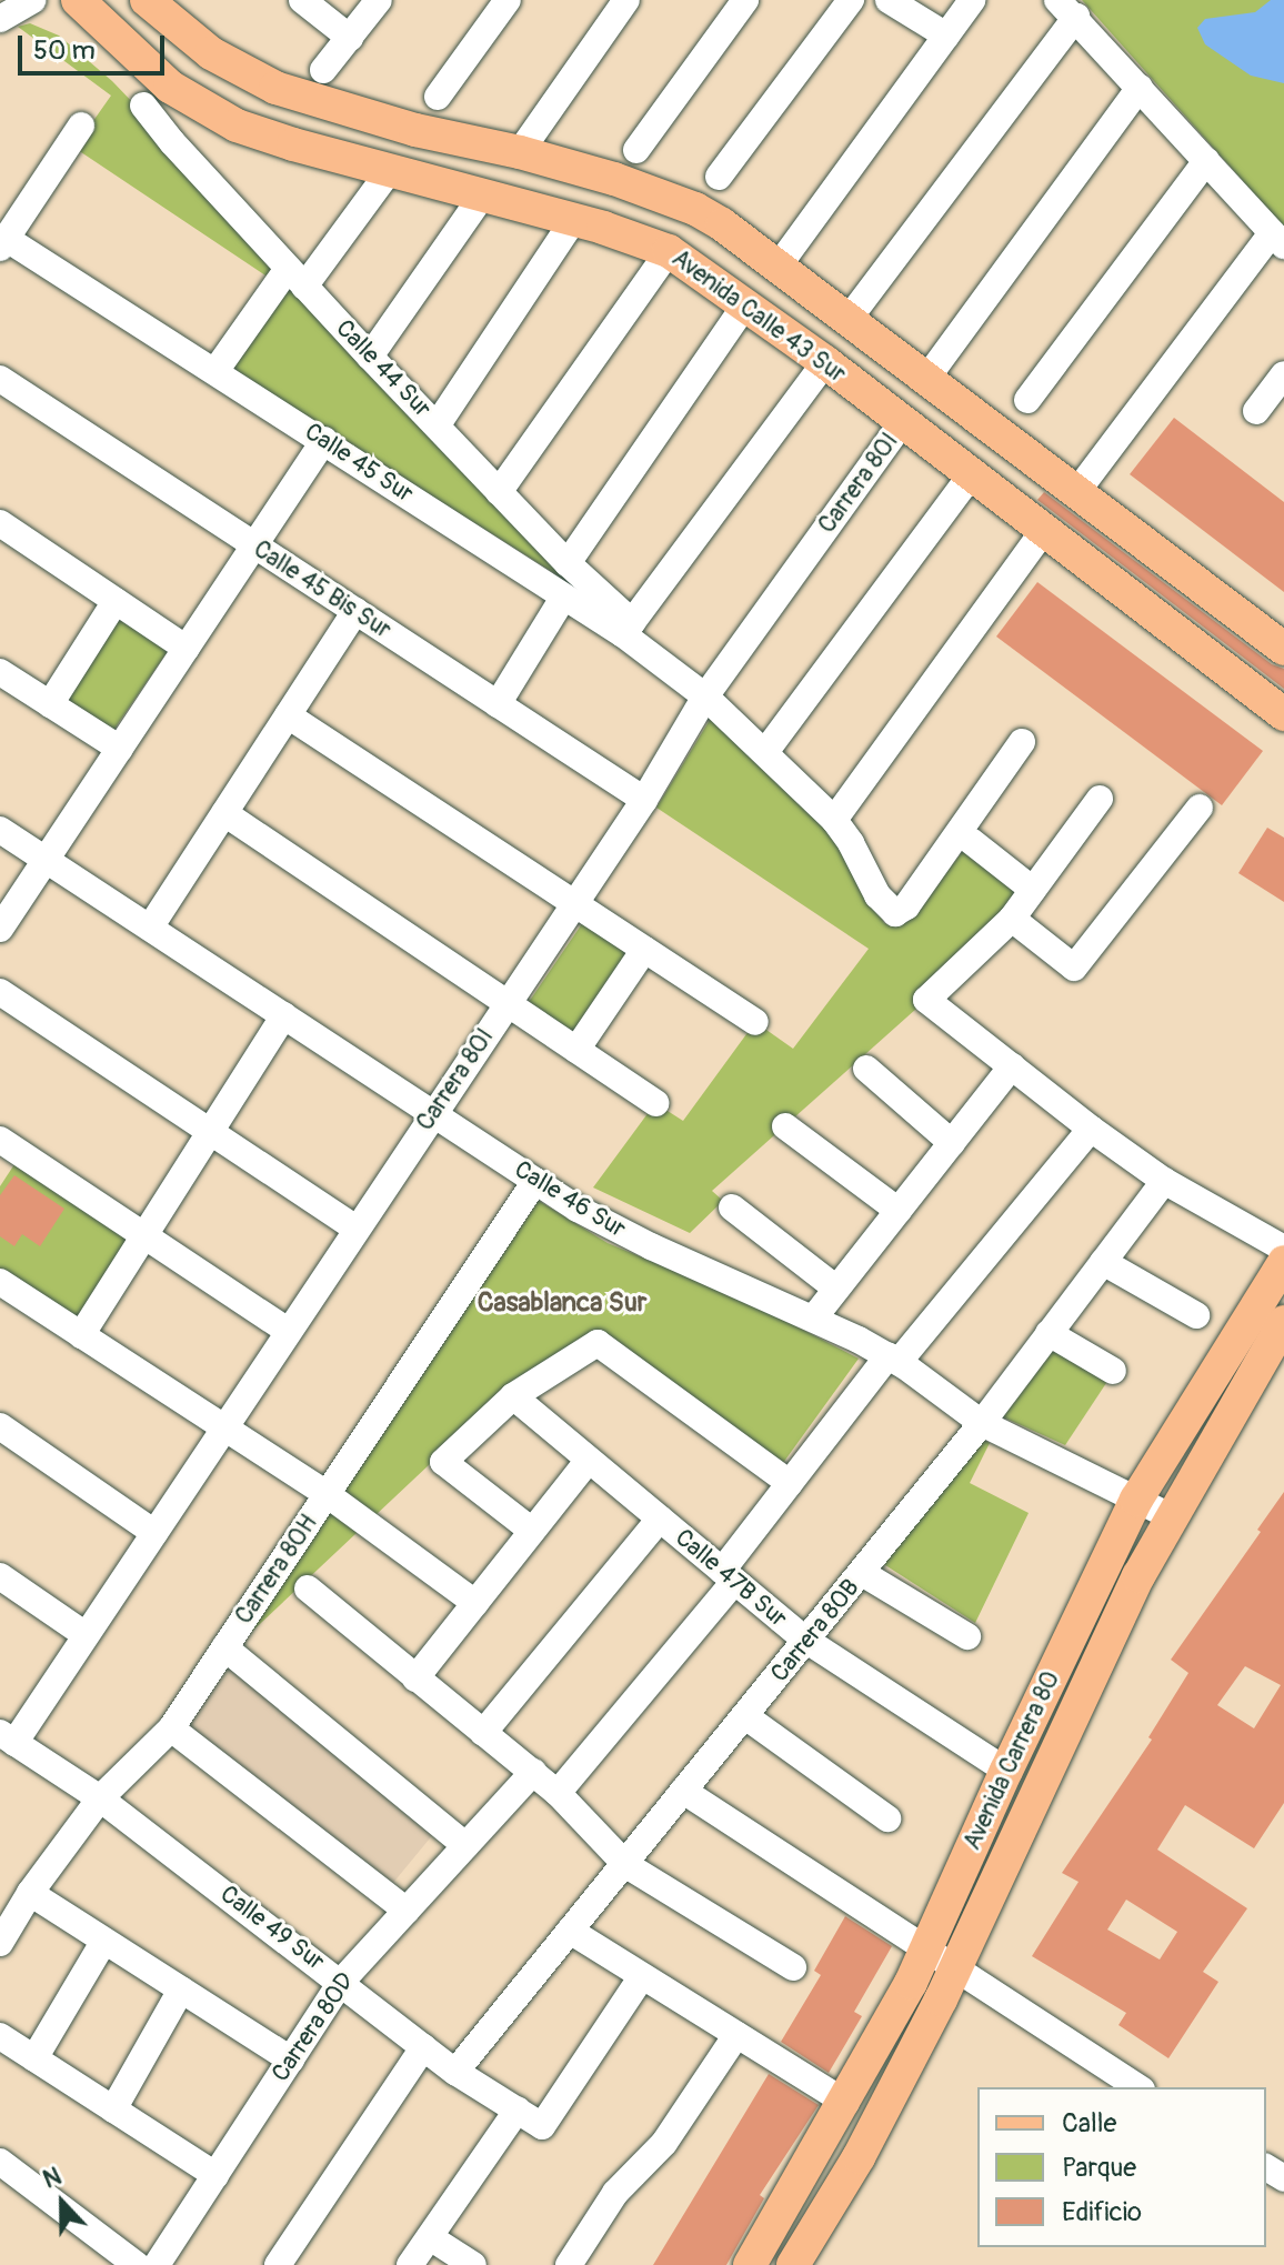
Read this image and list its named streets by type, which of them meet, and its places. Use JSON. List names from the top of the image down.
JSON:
{
  "streets": {
    "main road": ["Avenida Calle 43 Sur", "Avenida Carrera 80"],
    "street": [
      "Calle 44 Sur",
      "Calle 45 Sur",
      "Carrera 80I",
      "Calle 45 Bis Sur",
      "Calle 46 Sur",
      "Carrera 80H",
      "Calle 47B Sur",
      "Carrera 80B",
      "Calle 49 Sur",
      "Carrera 80D"
    ]
  },
  "crossings": [
    ["Avenida Calle 43 Sur", "Carrera 80I"],
    ["Calle 44 Sur", "Calle 45 Sur"],
    ["Calle 45 Sur", "Carrera 80I"],
    ["Carrera 80I", "Calle 45 Bis Sur"],
    ["Carrera 80I", "Calle 46 Sur"],
    ["Carrera 80I", "Calle 49 Sur"],
    ["Calle 46 Sur", "Carrera 80H"],
    ["Calle 46 Sur", "Carrera 80B"],
    ["Calle 46 Sur", "Avenida Carrera 80"],
    ["Carrera 80H", "Calle 49 Sur"],
    ["Calle 47B Sur", "Carrera 80B"],
    ["Calle 47B Sur", "Avenida Carrera 80"],
    ["Carrera 80B", "Calle 49 Sur"],
    ["Calle 49 Sur", "Carrera 80D"]
  ],
  "districts": ["Casablanca Sur"],
  "legend": ["Calle", "Parque", "Edificio"],
  "scale_bar": "50 m",
  "north": "top"
}
